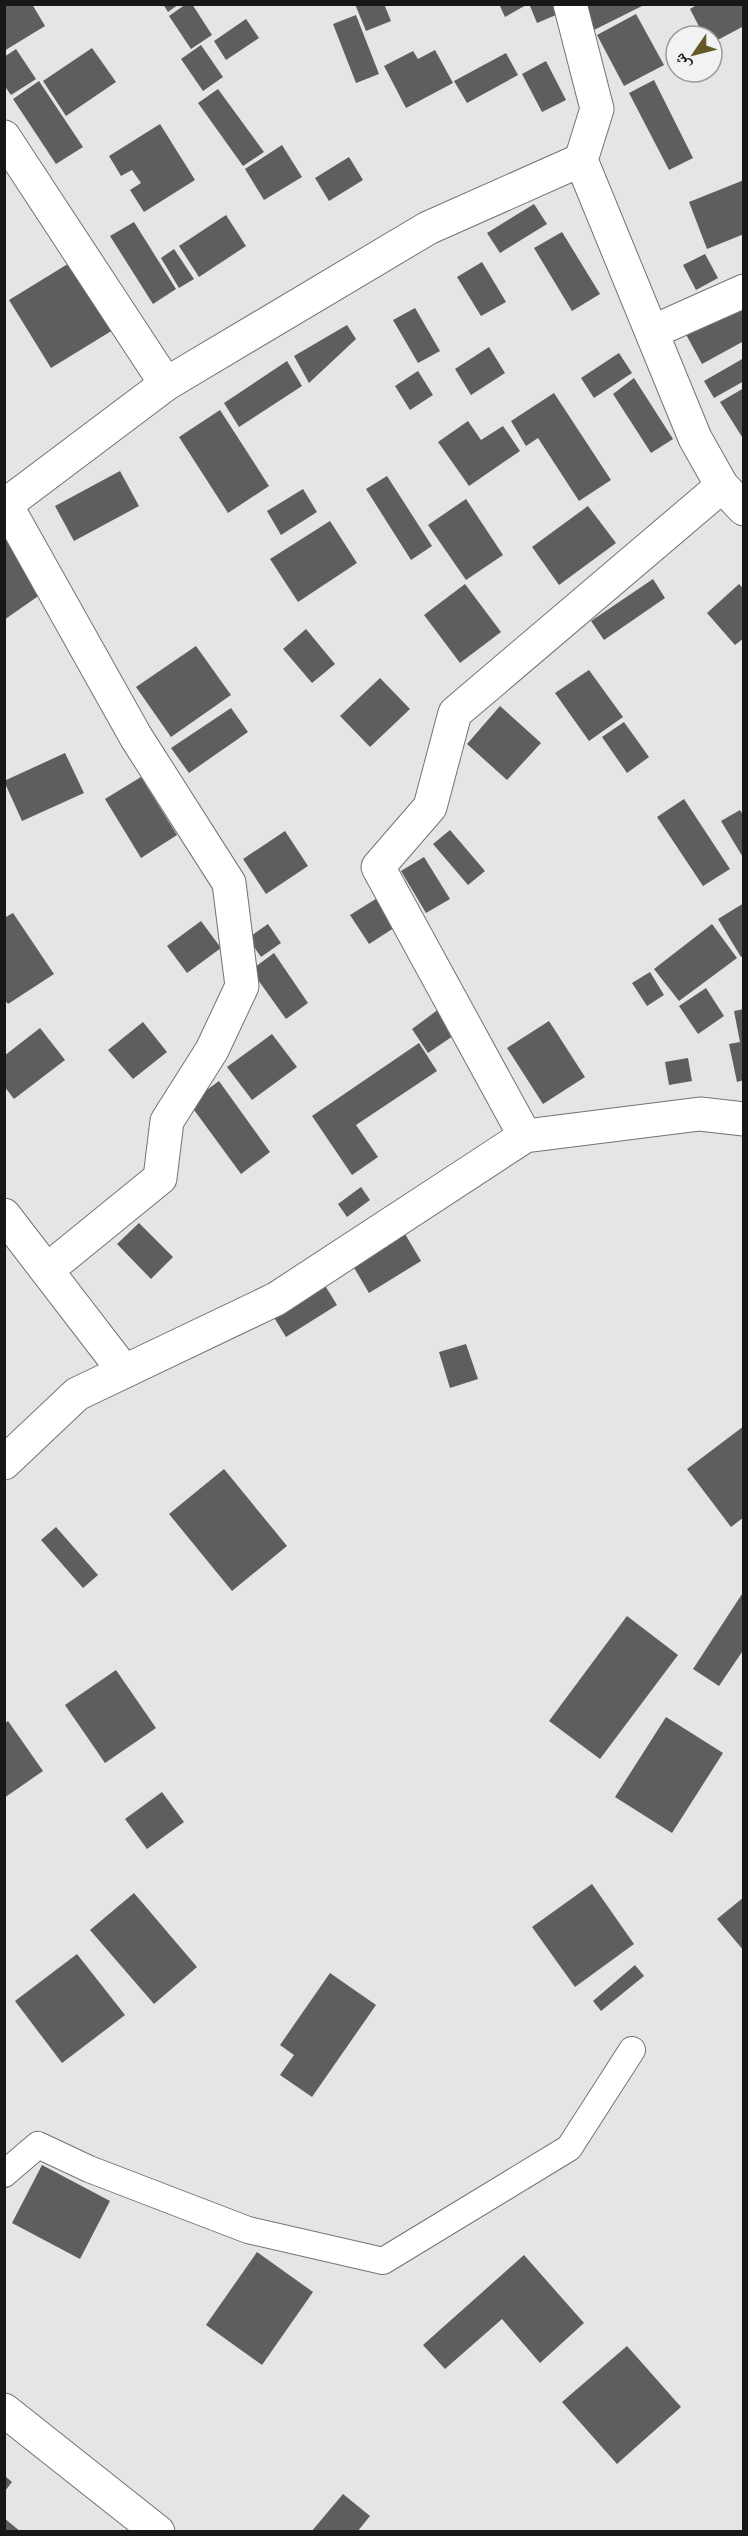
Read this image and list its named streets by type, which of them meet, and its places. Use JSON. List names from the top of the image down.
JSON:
{
  "north": "bottom left"
}
